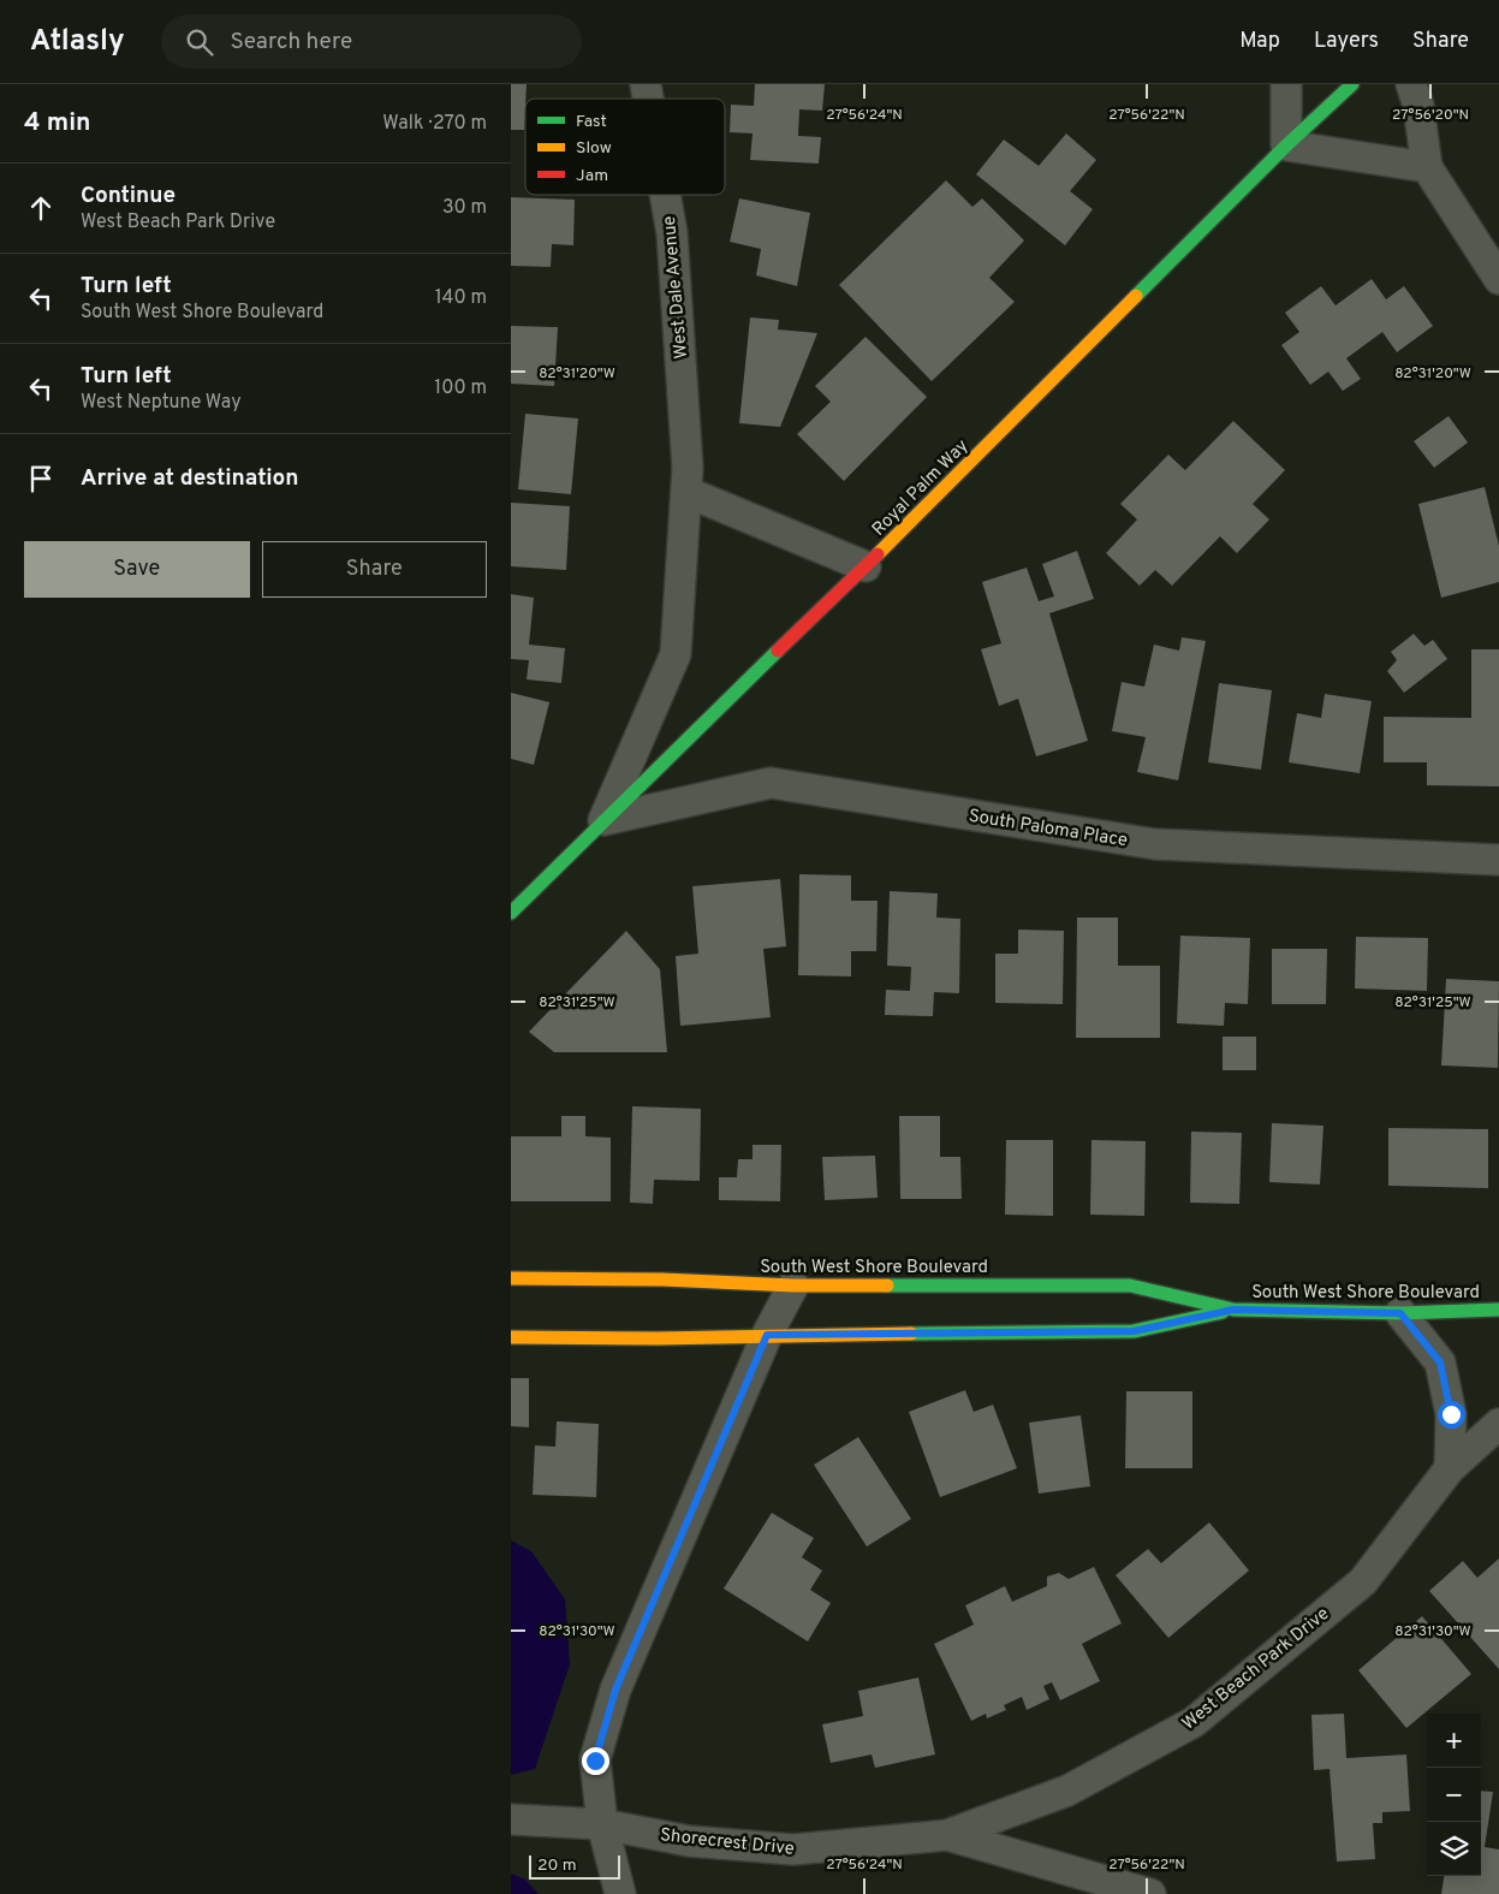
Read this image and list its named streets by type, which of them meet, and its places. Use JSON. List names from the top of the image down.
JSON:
{
  "streets": {
    "street": [
      "West Dale Avenue",
      "Royal Palm Way",
      "South Paloma Place",
      "South West Shore Boulevard",
      "West Beach Park Drive",
      "Shorecrest Drive"
    ]
  },
  "crossings": [
    ["West Dale Avenue", "Royal Palm Way"],
    ["West Dale Avenue", "South Paloma Place"],
    ["Royal Palm Way", "South Paloma Place"],
    ["West Beach Park Drive", "Shorecrest Drive"]
  ],
  "legend": ["Fast", "Slow", "Jam"],
  "scale_bar": "20 m",
  "page": {
    "header": "Atlasly",
    "search": "Search here",
    "nav": ["Map", "Layers", "Share"],
    "heading": ["4 min", "Walk · 270 m"],
    "list": [
      ["Continue", "West Beach Park Drive", "30 m"],
      ["Turn left", "South West Shore Boulevard", "140 m"],
      ["Turn left", "West Neptune Way", "100 m"],
      "Arrive at destination"
    ],
    "buttons": ["Save", "Share"],
    "map_buttons": ["+", "−"],
    "scale": "20 m"
  },
  "coordinates": [
    "27°56'24\"N",
    "27°56'22\"N",
    "27°56'20\"N",
    "82°31'20\"W",
    "82°31'25\"W",
    "82°31'30\"W"
  ]
}
